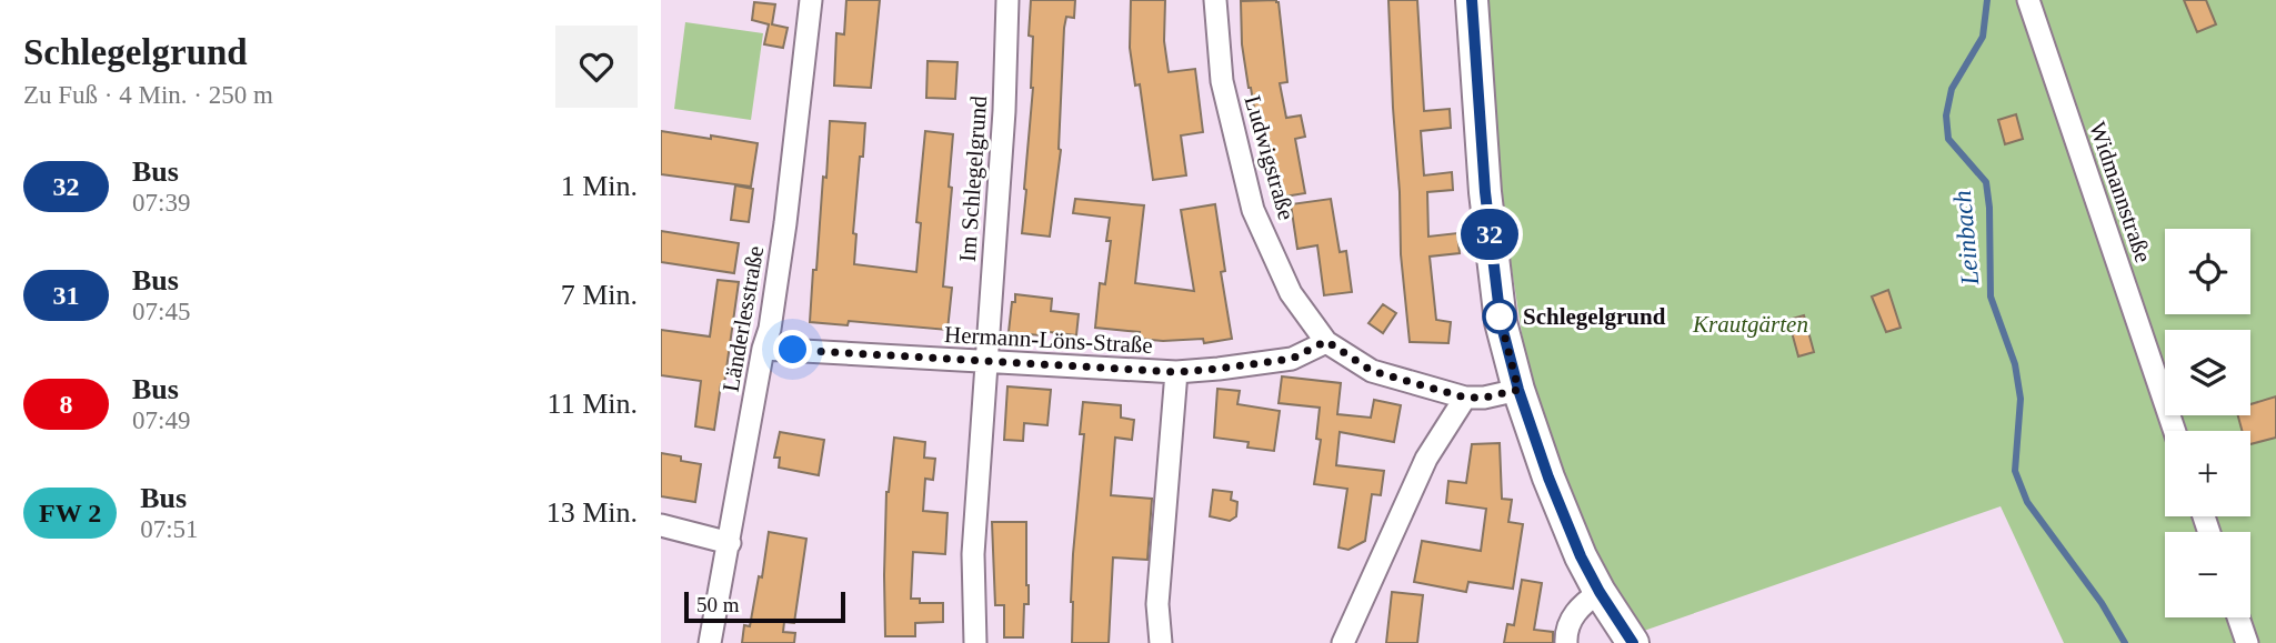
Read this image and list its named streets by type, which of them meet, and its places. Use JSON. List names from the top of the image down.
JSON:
{
  "streets": {
    "street": [
      "Ludwigstraße",
      "Im Schlegelgrund",
      "Widmannstraße",
      "Länderlesstraße",
      "Hermann-Löns-Straße"
    ]
  },
  "crossings": [
    ["Ludwigstraße", "Hermann-Löns-Straße"],
    ["Im Schlegelgrund", "Hermann-Löns-Straße"],
    ["Länderlesstraße", "Hermann-Löns-Straße"]
  ],
  "water": ["Leinbach"],
  "parks": ["Krautgärten"],
  "places": ["Schlegelgrund"],
  "lines": ["bus line 32"],
  "scale_bar": "50 m",
  "page": {
    "heading": ["Schlegelgrund", "Zu Fuß · 4 Min. · 250 m"],
    "on_map": "32",
    "list": [
      {
        "mark": "32",
        "name": "Bus",
        "note": "07:39",
        "value": "1 Min."
      },
      {
        "mark": "31",
        "name": "Bus",
        "note": "07:45",
        "value": "7 Min."
      },
      {
        "mark": "8",
        "name": "Bus",
        "note": "07:49",
        "value": "11 Min."
      },
      {
        "mark": "FW 2",
        "name": "Bus",
        "note": "07:51",
        "value": "13 Min."
      }
    ],
    "map_buttons": ["+", "−"],
    "scale": "50 m"
  }
}
